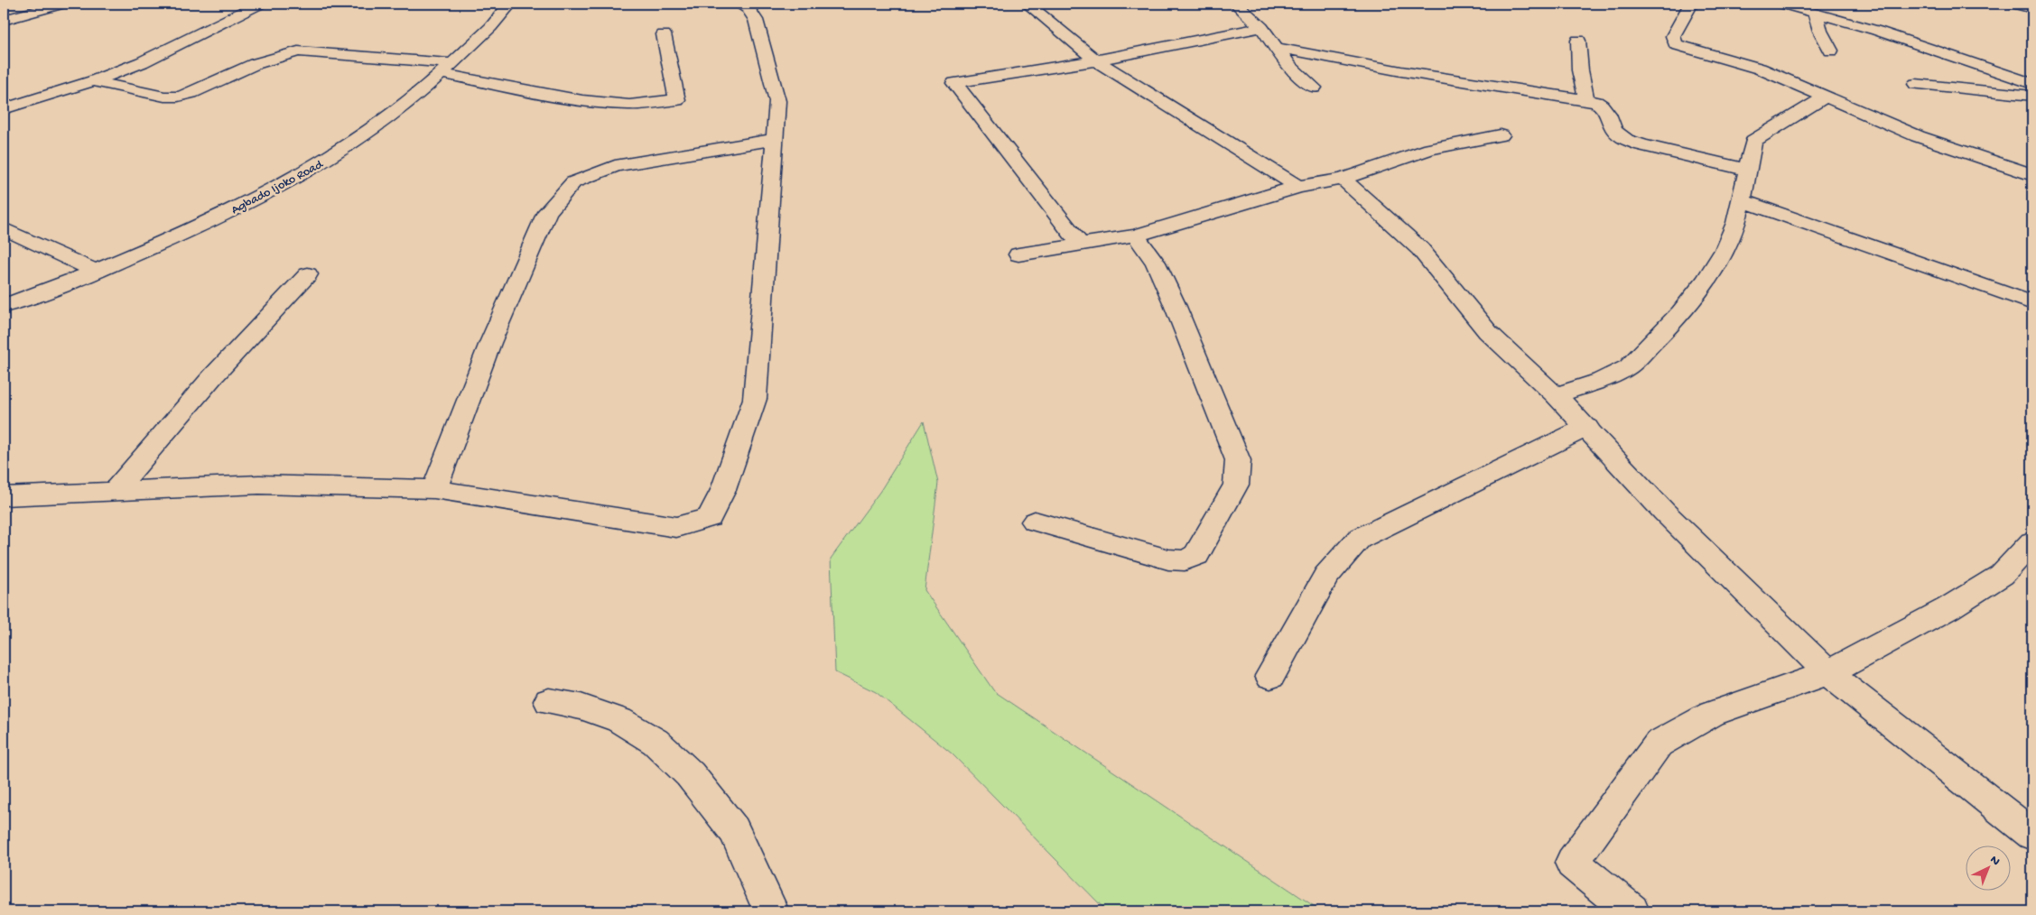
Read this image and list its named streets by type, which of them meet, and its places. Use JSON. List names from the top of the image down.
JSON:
{
  "streets": {
    "street": ["Agbado Ijoko Road"]
  },
  "north": "top right"
}
